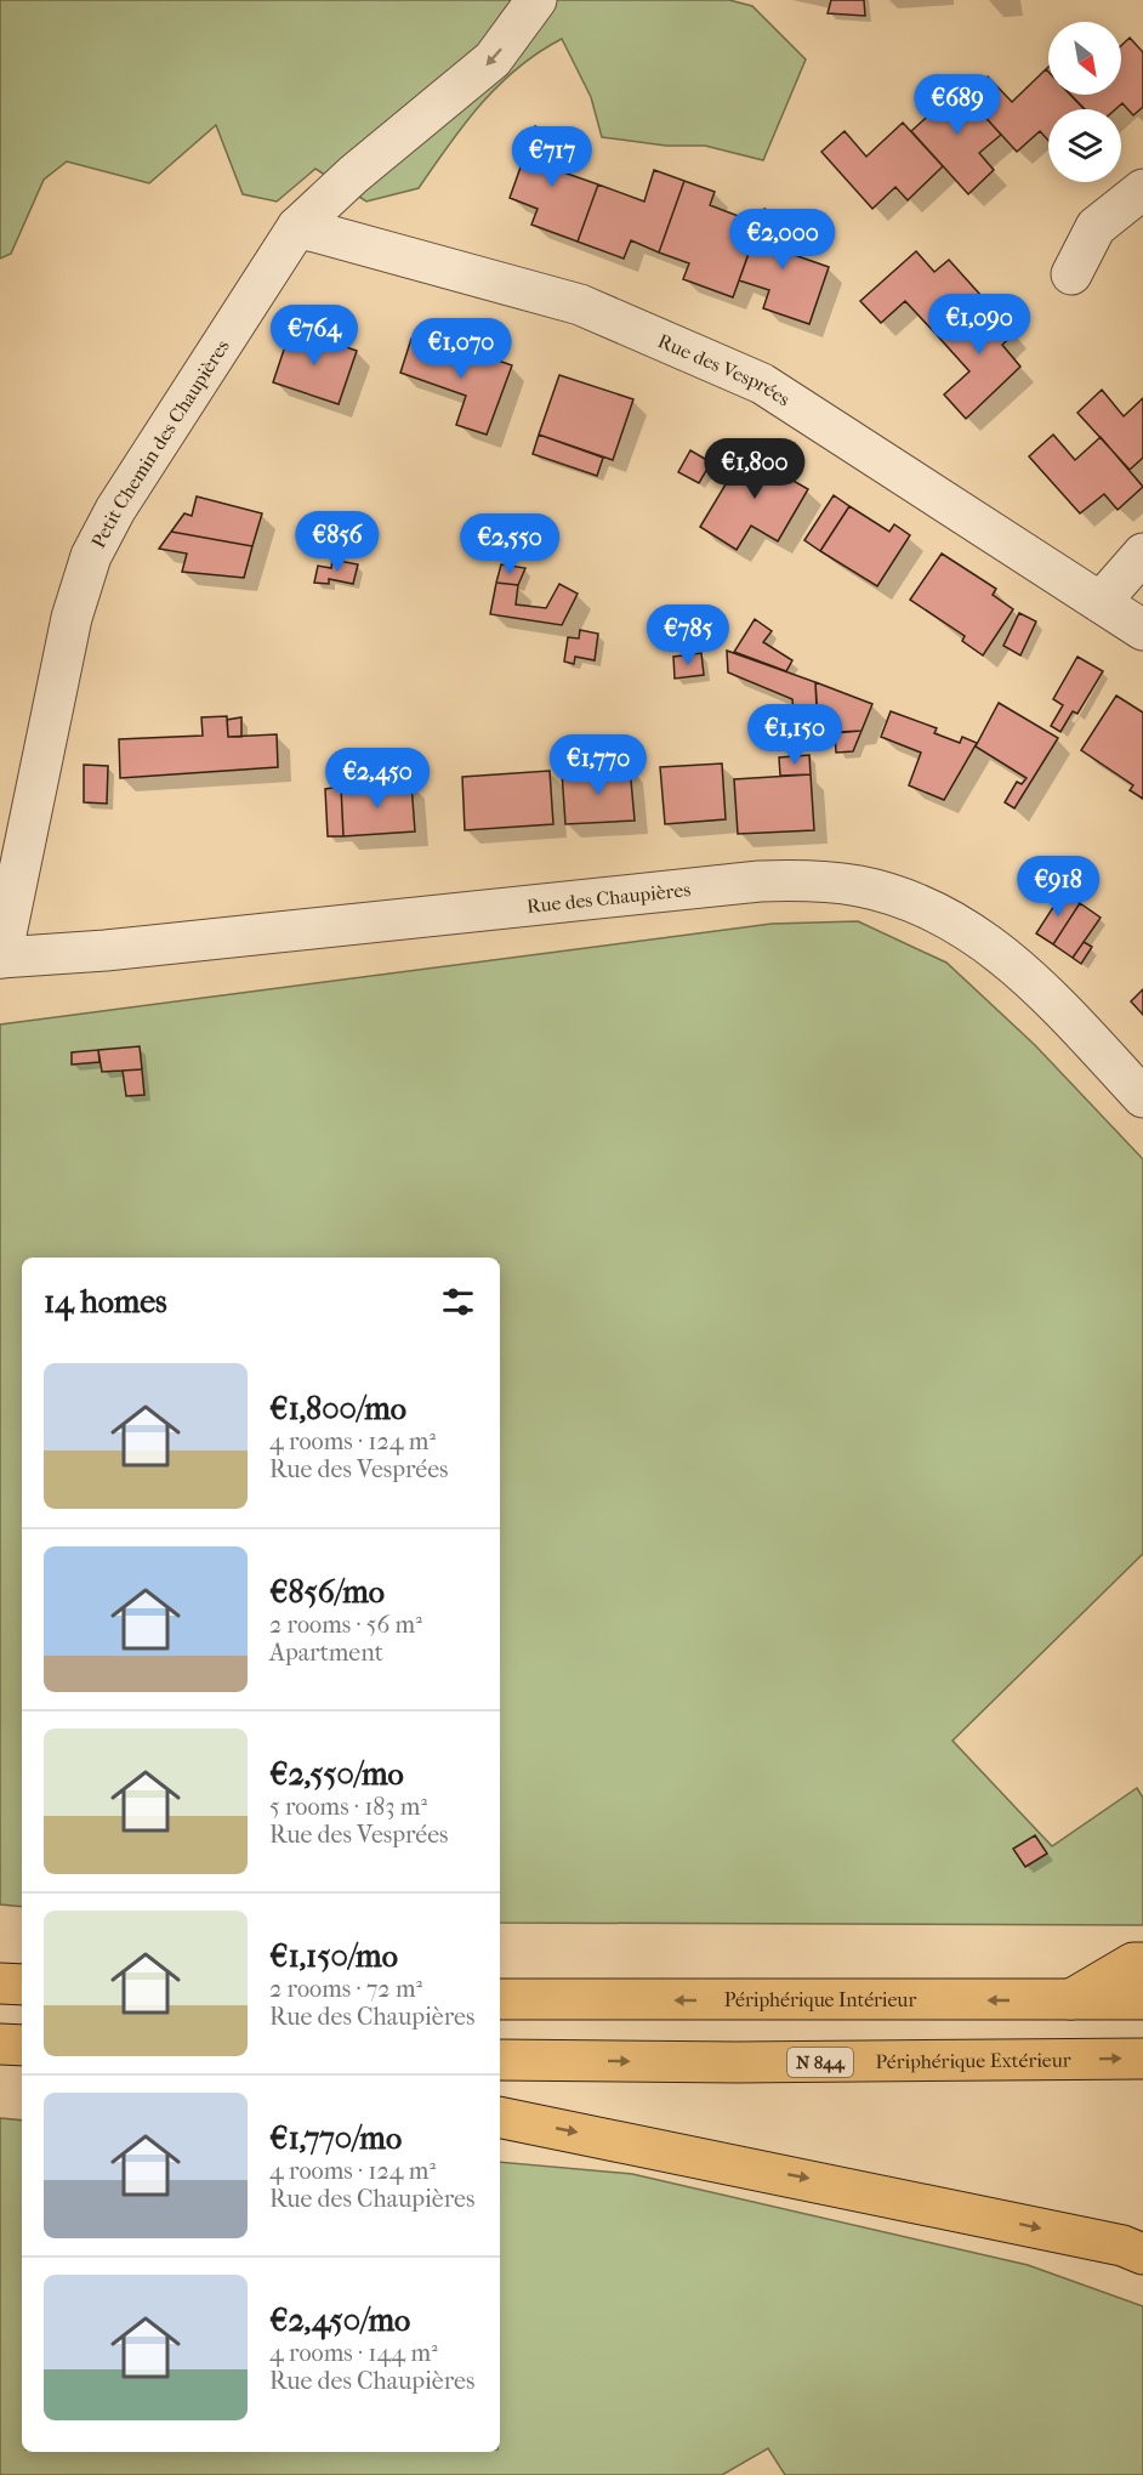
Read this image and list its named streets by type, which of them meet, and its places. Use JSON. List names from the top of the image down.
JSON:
{
  "streets": {
    "highway": ["Périphérique Intérieur", "Périphérique Extérieur", "N 844"],
    "street": ["Rue des Vesprées", "Petit Chemin des Chaupières", "Rue des Chaupières"]
  },
  "crossings": [
    ["Rue des Vesprées", "Petit Chemin des Chaupières"],
    ["Petit Chemin des Chaupières", "Rue des Chaupières"]
  ],
  "north": "bottom right",
  "page": {
    "price": [
      "€689",
      "€717",
      "€2,000",
      "€1,090",
      "€764",
      "€1,070",
      "€1,800",
      "€856",
      "€2,550",
      "€785",
      "€1,150",
      "€1,770",
      "€2,450",
      "€918"
    ],
    "heading": "14 homes",
    "list": [
      {
        "name": "€1,800/mo",
        "note": "4 rooms · 124 m² · Rue des Vesprées"
      },
      {
        "name": "€856/mo",
        "note": "2 rooms · 56 m² · Apartment"
      },
      {
        "name": "€2,550/mo",
        "note": "5 rooms · 183 m² · Rue des Vesprées"
      },
      {
        "name": "€1,150/mo",
        "note": "2 rooms · 72 m² · Rue des Chaupières"
      },
      {
        "name": "€1,770/mo",
        "note": "4 rooms · 124 m² · Rue des Chaupières"
      },
      {
        "name": "€2,450/mo",
        "note": "4 rooms · 144 m² · Rue des Chaupières"
      }
    ]
  }
}
